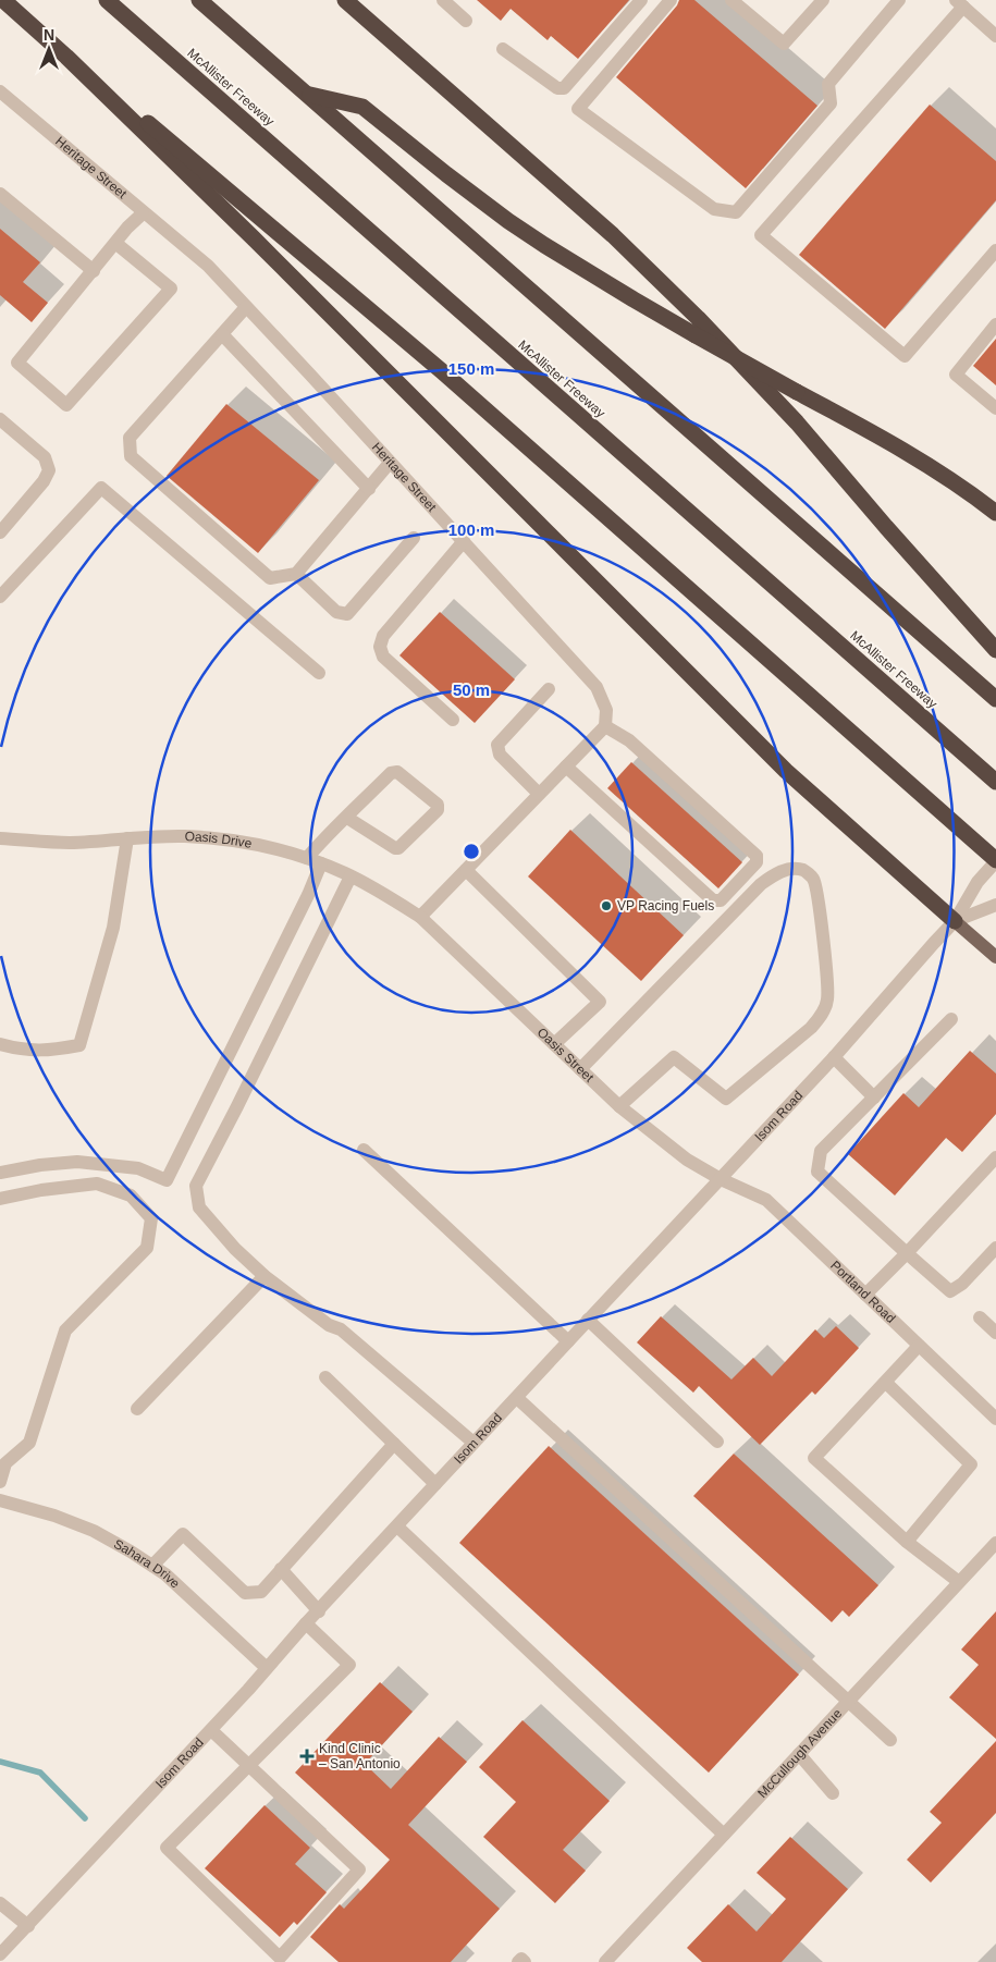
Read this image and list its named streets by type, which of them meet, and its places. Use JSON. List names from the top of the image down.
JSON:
{
  "streets": {
    "highway": ["McAllister Freeway"],
    "street": [
      "Heritage Street",
      "Oasis Drive",
      "Oasis Street",
      "Isom Road",
      "Portland Road",
      "Sahara Drive",
      "McCullough Avenue"
    ]
  },
  "crossings": [
    ["Oasis Drive", "Oasis Street"],
    ["Oasis Street", "Isom Road"],
    ["Oasis Street", "Portland Road"],
    ["Isom Road", "Portland Road"],
    ["Isom Road", "Sahara Drive"]
  ],
  "places": {
    "other": ["VP Racing Fuels"],
    "health": ["Kind Clinic – San Antonio"]
  },
  "north": "top",
  "rings": ["150 m", "100 m", "50 m"]
}
